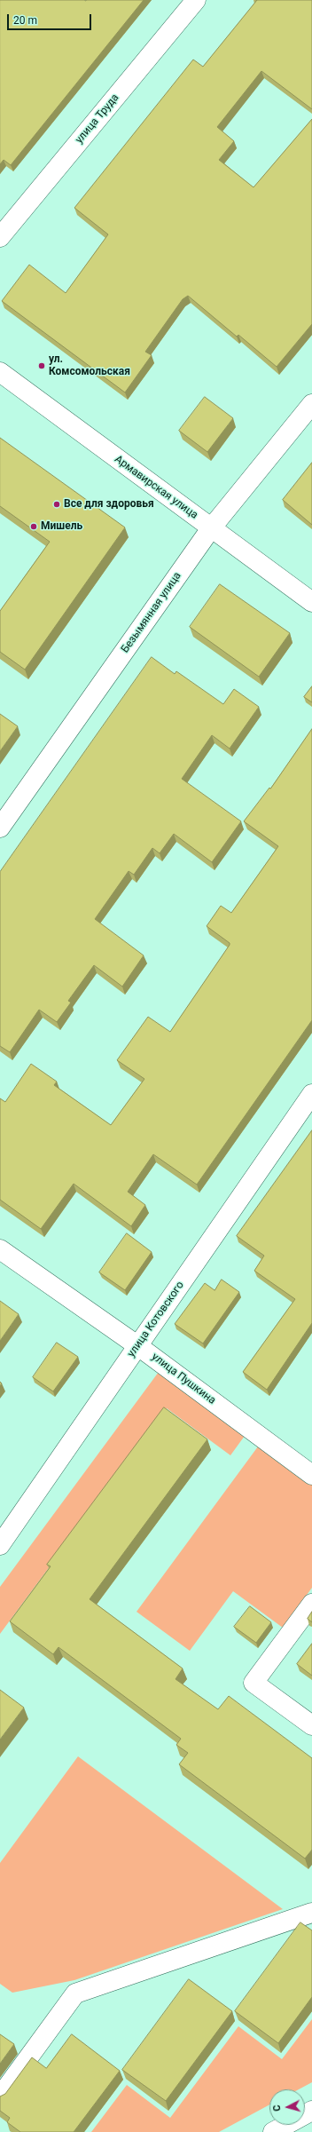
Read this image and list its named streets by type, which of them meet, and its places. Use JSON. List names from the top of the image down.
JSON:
{
  "streets": {
    "street": [
      "улица Труда",
      "Армавирская улица",
      "Безымянная улица",
      "улица Котовского",
      "улица Пушкина"
    ]
  },
  "crossings": [
    ["Армавирская улица", "Безымянная улица"],
    ["улица Котовского", "улица Пушкина"]
  ],
  "places": ["ул. Комсомольская", "Все для здоровья", "Мишель"],
  "scale_bar": "20 m",
  "north": "left"
}
